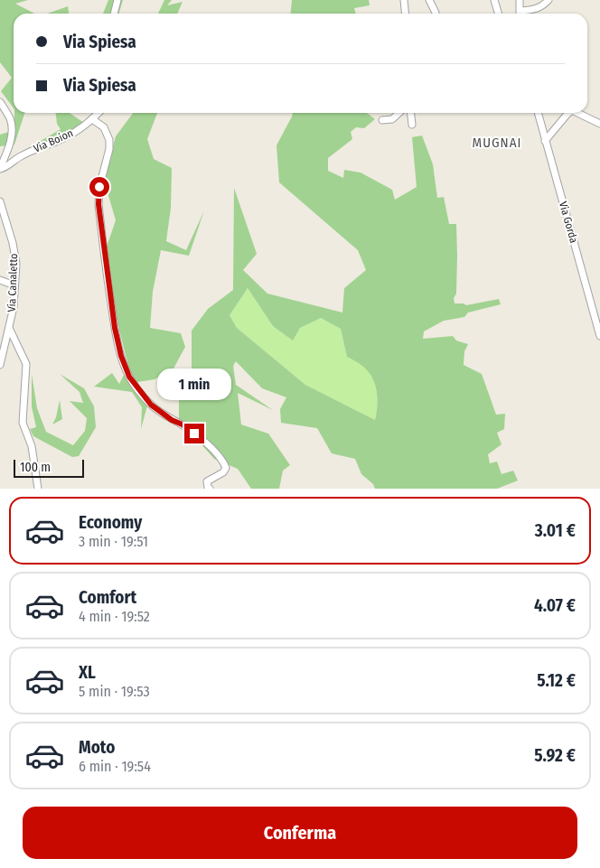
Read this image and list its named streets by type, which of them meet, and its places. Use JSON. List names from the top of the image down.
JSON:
{
  "streets": {
    "street": ["Via Boion", "Via Gorda", "Via Canaletto"]
  },
  "districts": ["MUGNAI"],
  "scale_bar": "100 m",
  "page": {
    "banner": ["Via Spiesa", "Via Spiesa"],
    "bubble": "1 min",
    "scale": "100 m",
    "list": [
      {
        "name": "Economy",
        "note": "3 min · 19:51",
        "value": "3.01 €"
      },
      {
        "name": "Comfort",
        "note": "4 min · 19:52",
        "value": "4.07 €"
      },
      {
        "name": "XL",
        "note": "5 min · 19:53",
        "value": "5.12 €"
      },
      {
        "name": "Moto",
        "note": "6 min · 19:54",
        "value": "5.92 €"
      }
    ],
    "buttons": "Conferma"
  }
}
